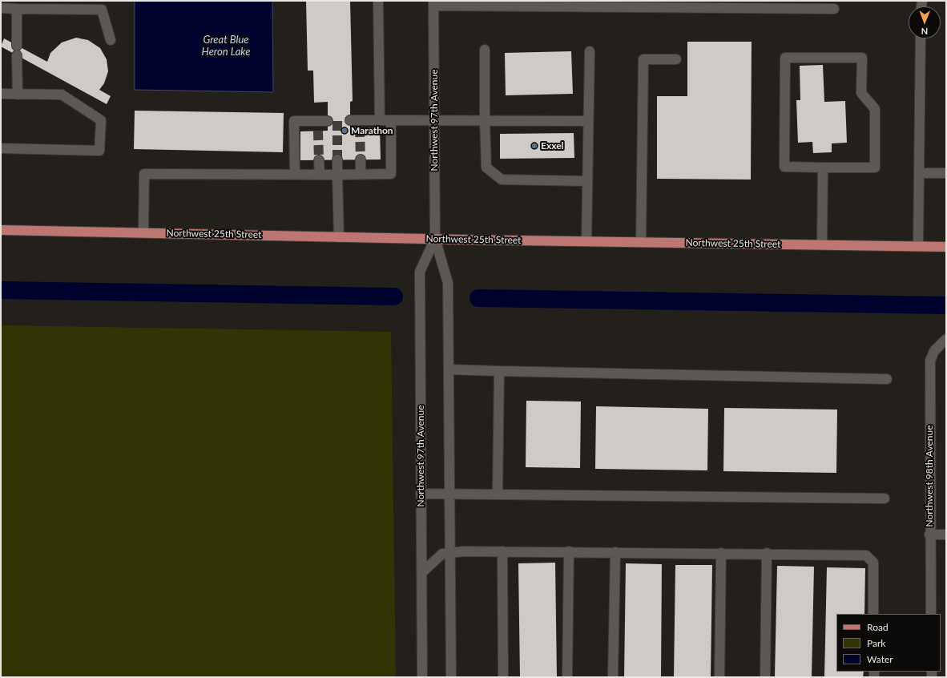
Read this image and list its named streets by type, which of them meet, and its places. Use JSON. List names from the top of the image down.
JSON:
{
  "streets": {
    "main road": ["Northwest 25th Street"],
    "street": ["Northwest 97th Avenue", "Northwest 98th Avenue"]
  },
  "crossings": [
    ["Northwest 97th Avenue", "Northwest 25th Street"]
  ],
  "water": ["Great Blue Heron Lake"],
  "places": ["Marathon", "Exxel"],
  "legend": ["Road", "Park", "Water"],
  "north": "bottom"
}
